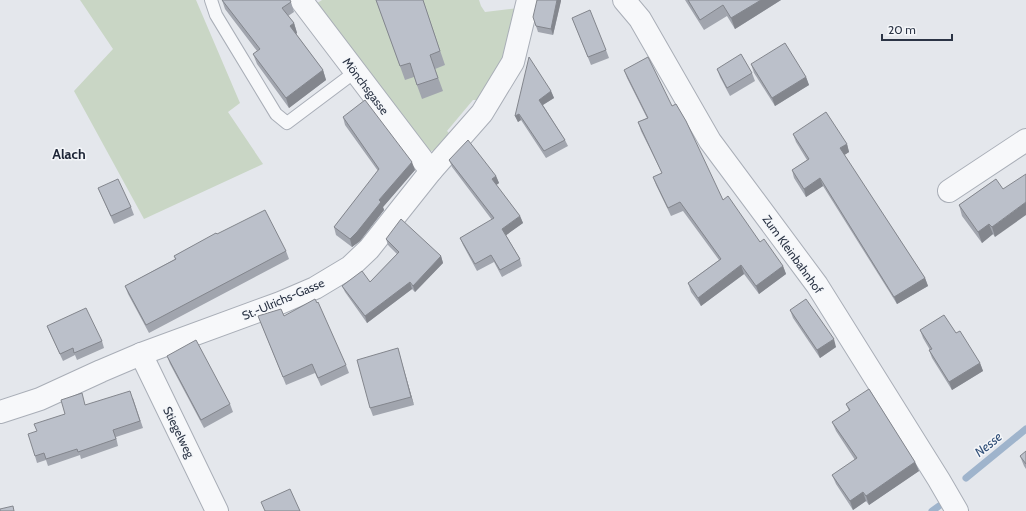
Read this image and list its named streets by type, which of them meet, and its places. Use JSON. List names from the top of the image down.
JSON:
{
  "streets": {
    "street": [
      "Mönchsgasse",
      "Zum Kleinbahnhof",
      "St.-Ulrichs-Gasse",
      "Stiegelweg"
    ]
  },
  "crossings": [
    ["Mönchsgasse", "St.-Ulrichs-Gasse"],
    ["St.-Ulrichs-Gasse", "Stiegelweg"]
  ],
  "districts": ["Alach"],
  "water": ["Nesse"],
  "scale_bar": "20 m"
}
